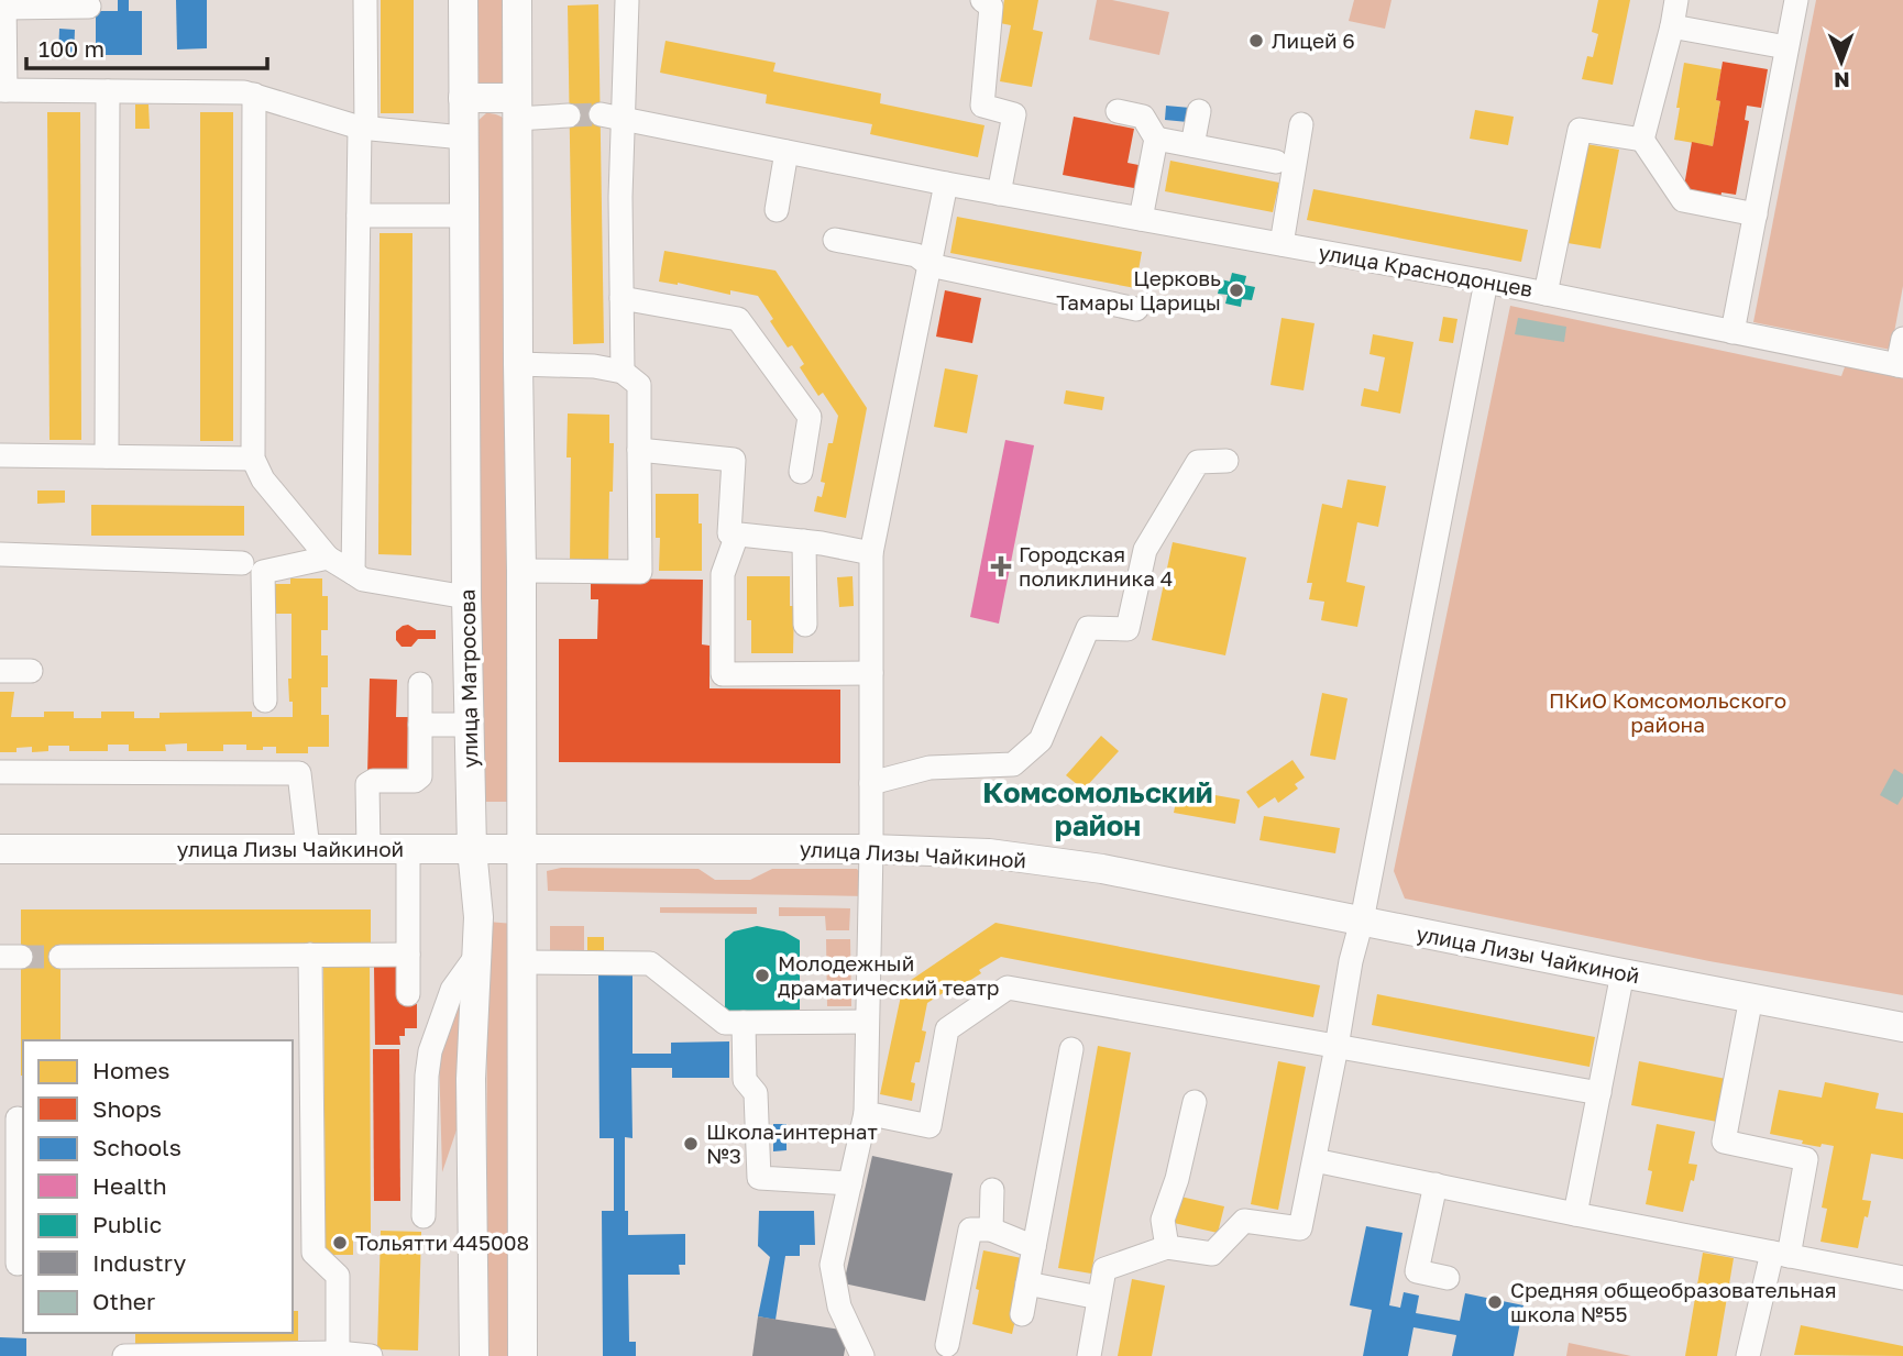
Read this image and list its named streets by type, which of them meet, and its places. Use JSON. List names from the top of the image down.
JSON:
{
  "streets": {
    "main road": ["улица Матросова", "улица Лизы Чайкиной"],
    "street": ["улица Краснодонцев"]
  },
  "crossings": [
    ["улица Матросова", "улица Лизы Чайкиной"]
  ],
  "districts": ["Комсомольский район"],
  "parks": ["ПКиО Комсомольского района"],
  "places": {
    "other": [
      "Лицей 6",
      "Церковь Тамары Царицы",
      "Молодежный драматический театр",
      "Школа-интернат №3",
      "Тольятти 445008",
      "Средняя общеобразовательная школа №55"
    ],
    "health": ["Городская поликлиника 4"]
  },
  "legend": [
    "Homes",
    "Shops",
    "Schools",
    "Health",
    "Public",
    "Industry",
    "Other"
  ],
  "scale_bar": "100 m",
  "north": "bottom"
}
